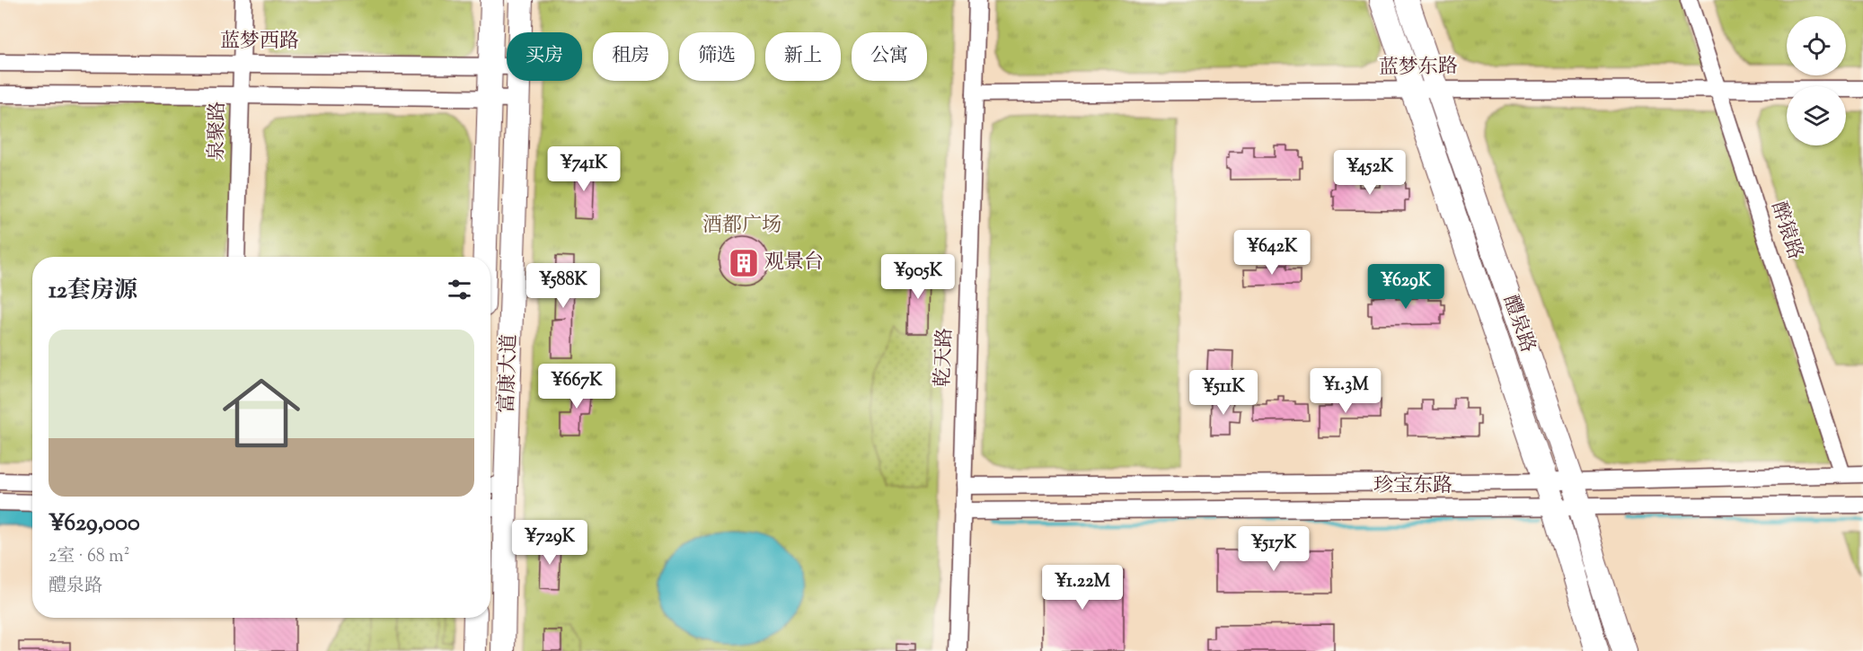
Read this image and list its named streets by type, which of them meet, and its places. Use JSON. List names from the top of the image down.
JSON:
{
  "streets": {
    "street": [
      "蓝梦西路",
      "蓝梦东路",
      "泉聚路",
      "醉猿路",
      "醴泉路",
      "乾天路",
      "富康大道",
      "珍宝东路"
    ]
  },
  "crossings": [
    ["蓝梦西路", "泉聚路"],
    ["蓝梦东路", "醉猿路"],
    ["蓝梦东路", "醴泉路"],
    ["蓝梦东路", "乾天路"],
    ["醉猿路", "珍宝东路"],
    ["醴泉路", "珍宝东路"],
    ["乾天路", "珍宝东路"]
  ],
  "parks": ["酒都广场"],
  "places": {
    "building": ["观景台"]
  },
  "page": {
    "chip": [
      "买房",
      "租房",
      "筛选",
      "新上",
      "公寓"
    ],
    "price": [
      "¥741K",
      "¥452K",
      "¥642K",
      "¥905K",
      "¥588K",
      "¥629K",
      "¥667K",
      "¥1.3M",
      "¥511K",
      "¥729K",
      "¥517K",
      "¥1.22M"
    ],
    "heading": "12套房源",
    "list": [
      {
        "name": "¥629,000",
        "note": "2室 · 68 m² · 醴泉路"
      }
    ]
  }
}
